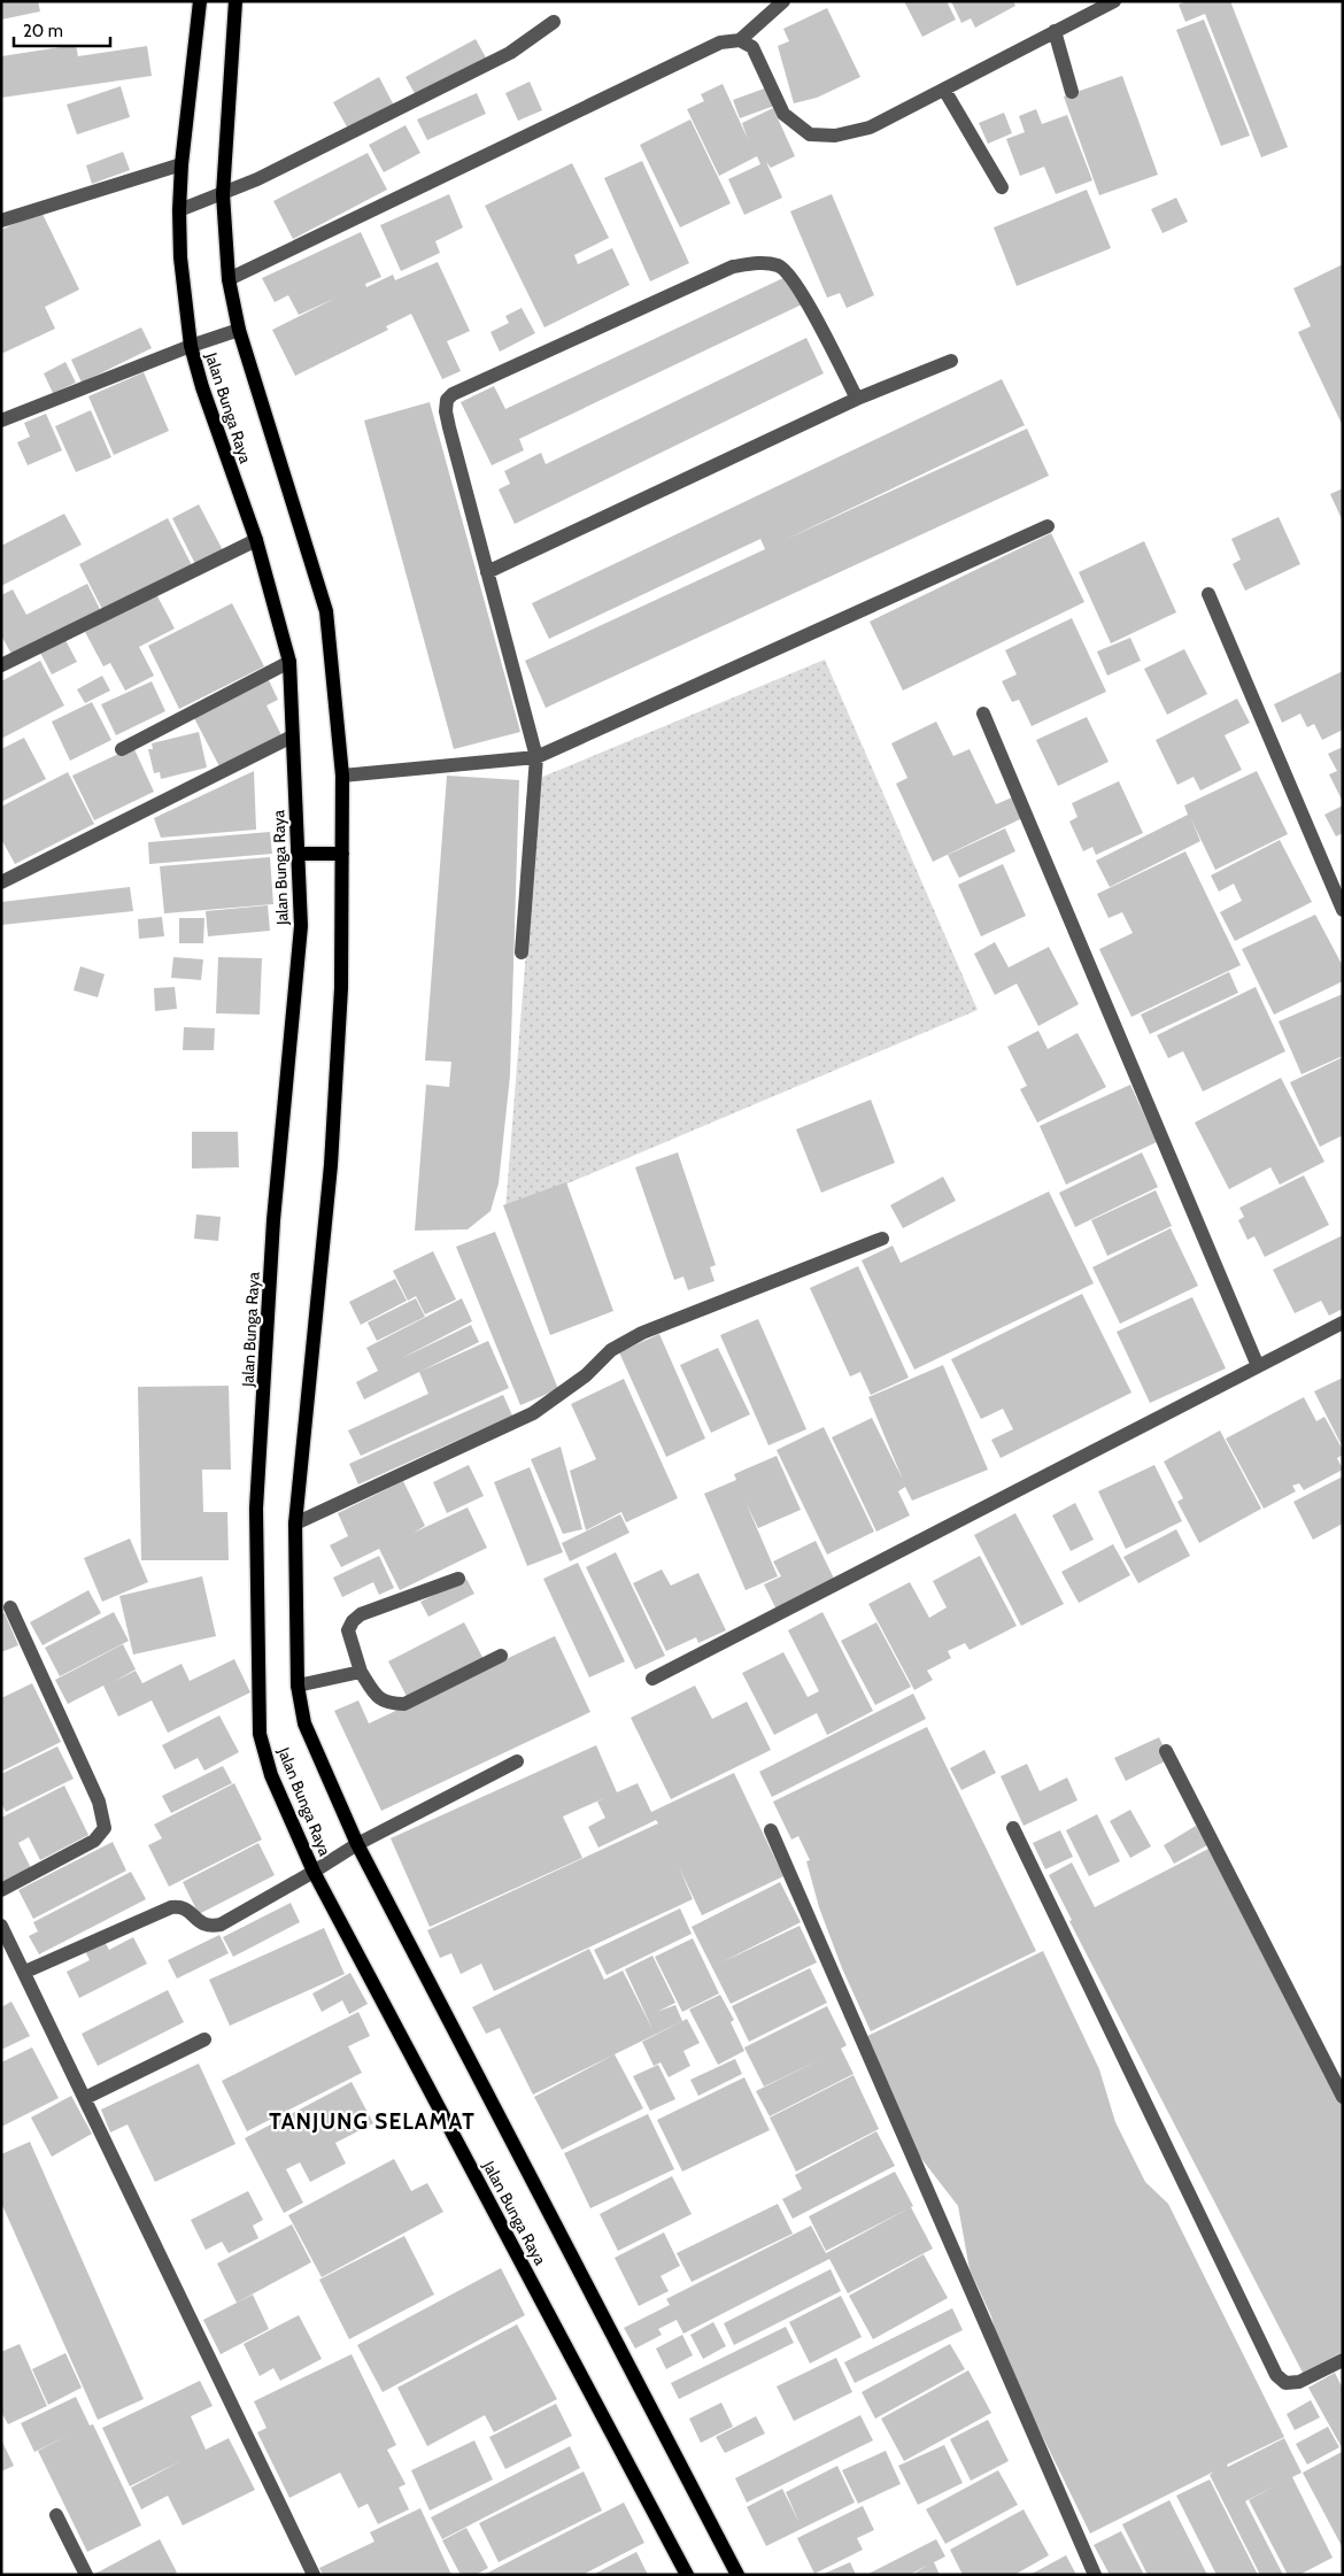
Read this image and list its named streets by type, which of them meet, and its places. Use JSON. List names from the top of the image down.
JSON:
{
  "streets": {
    "main road": ["Jalan Bunga Raya"]
  },
  "districts": ["TANJUNG SELAMAT"],
  "scale_bar": "20 m"
}
